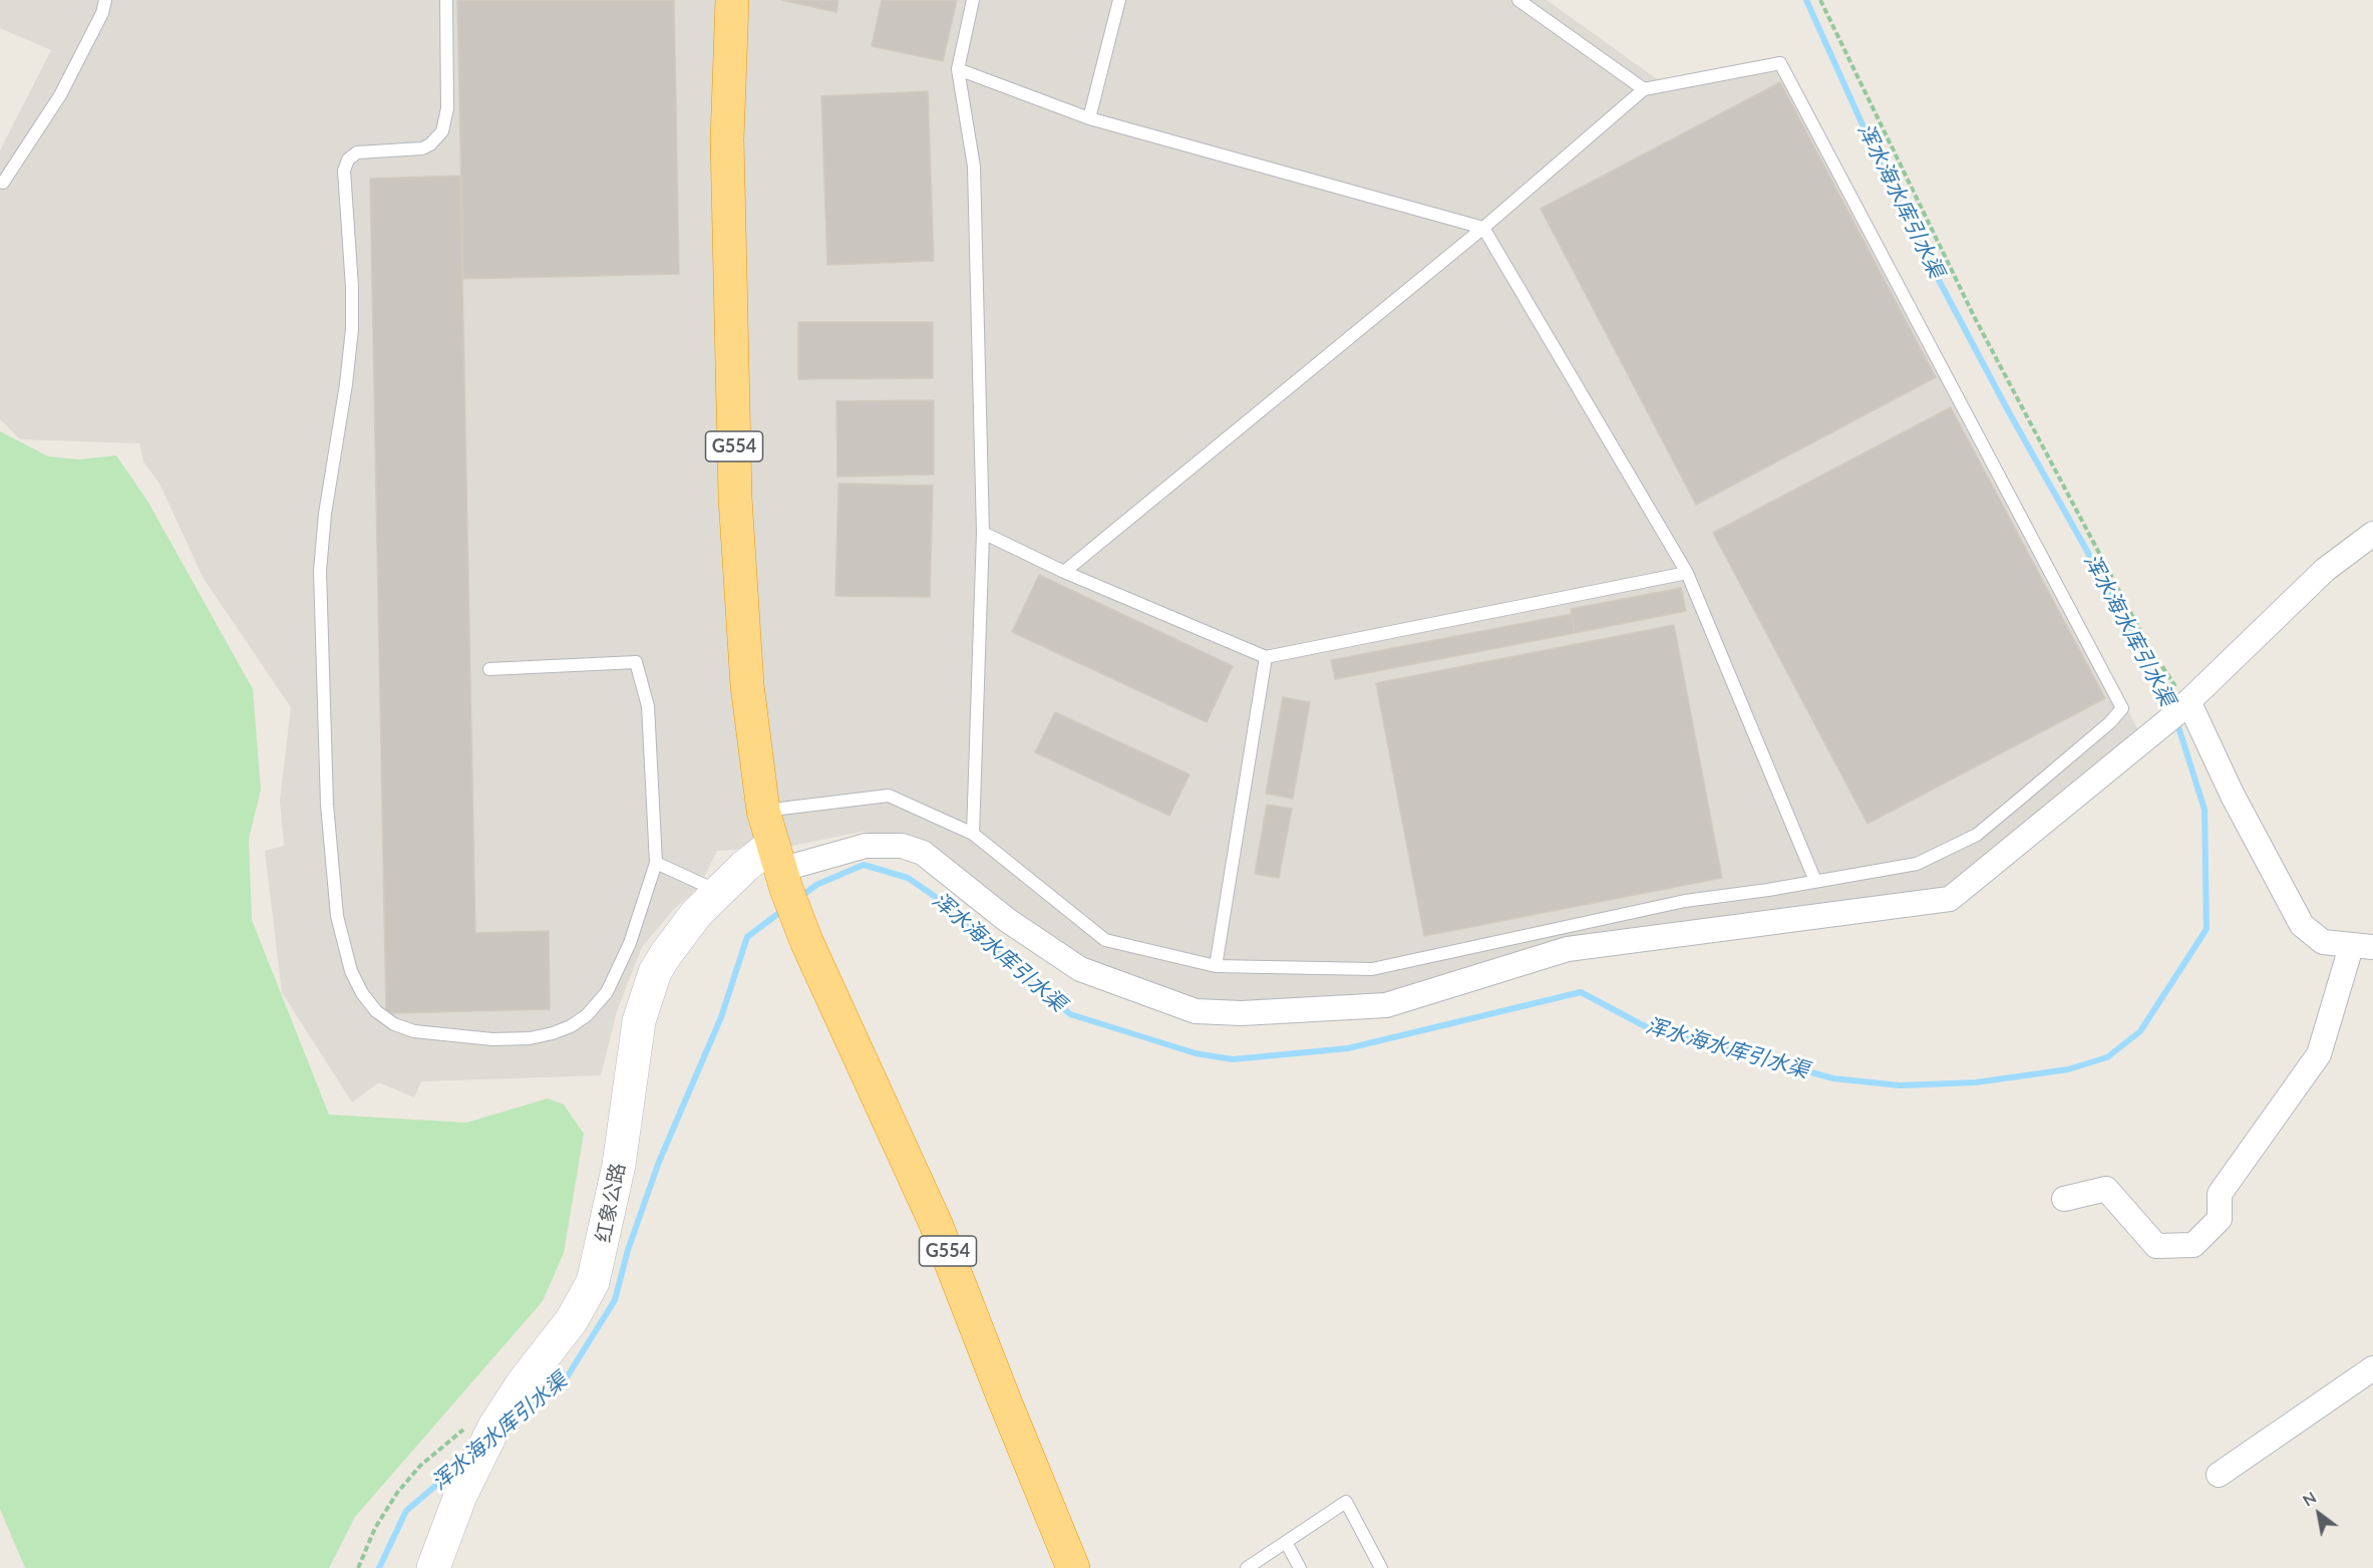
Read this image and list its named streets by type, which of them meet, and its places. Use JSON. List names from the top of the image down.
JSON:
{
  "streets": {
    "highway": ["G554"],
    "main road": ["红象公路"]
  },
  "crossings": [
    ["G554", "红象公路"]
  ],
  "water": ["浑水海水库引水渠"],
  "north": "top left"
}
